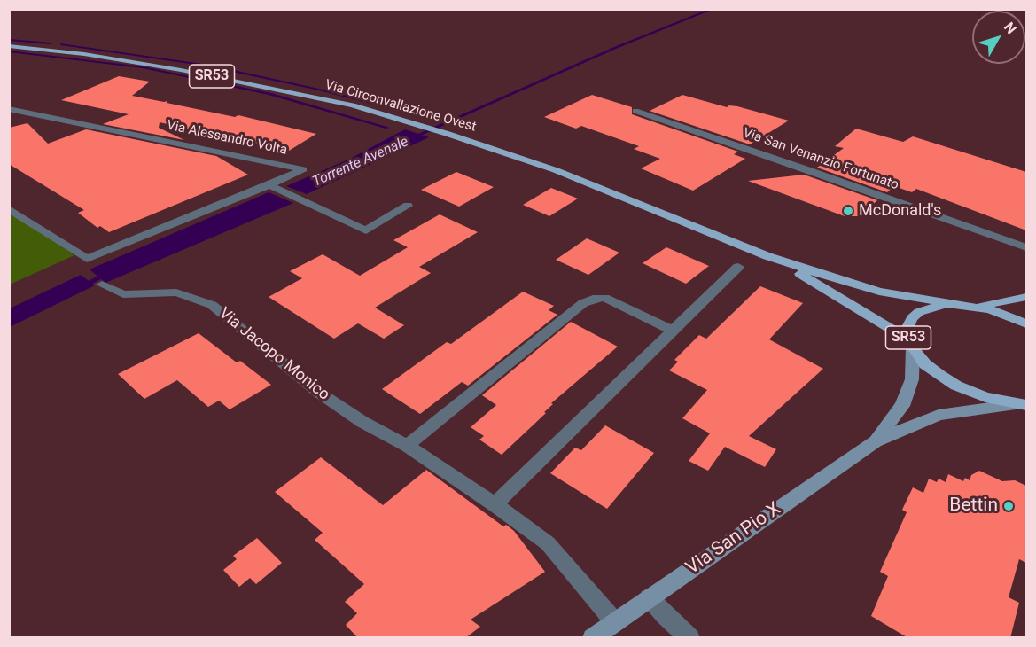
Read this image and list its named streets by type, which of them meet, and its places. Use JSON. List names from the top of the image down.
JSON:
{
  "streets": {
    "main road": ["SR53", "Via Circonvallazione Ovest"],
    "street": [
      "Via Alessandro Volta",
      "Via San Venanzio Fortunato",
      "Via Jacopo Monico",
      "Via San Pio X"
    ]
  },
  "crossings": [
    ["SR53", "Via Circonvallazione Ovest"],
    ["SR53", "Via San Pio X"],
    ["Via Circonvallazione Ovest", "Via San Pio X"],
    ["Via Jacopo Monico", "Via San Pio X"]
  ],
  "water": ["Torrente Avenale"],
  "places": ["McDonald's", "Bettin"],
  "north": "top right"
}
